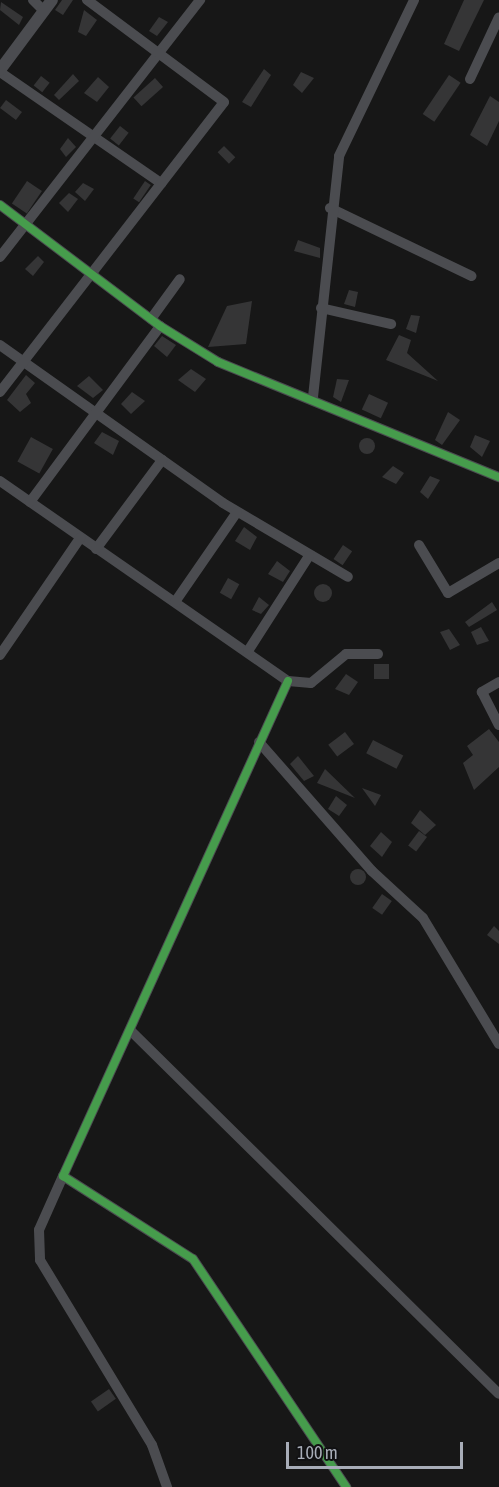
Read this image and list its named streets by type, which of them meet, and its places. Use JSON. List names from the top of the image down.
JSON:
{
  "scale_bar": "100 m"
}
